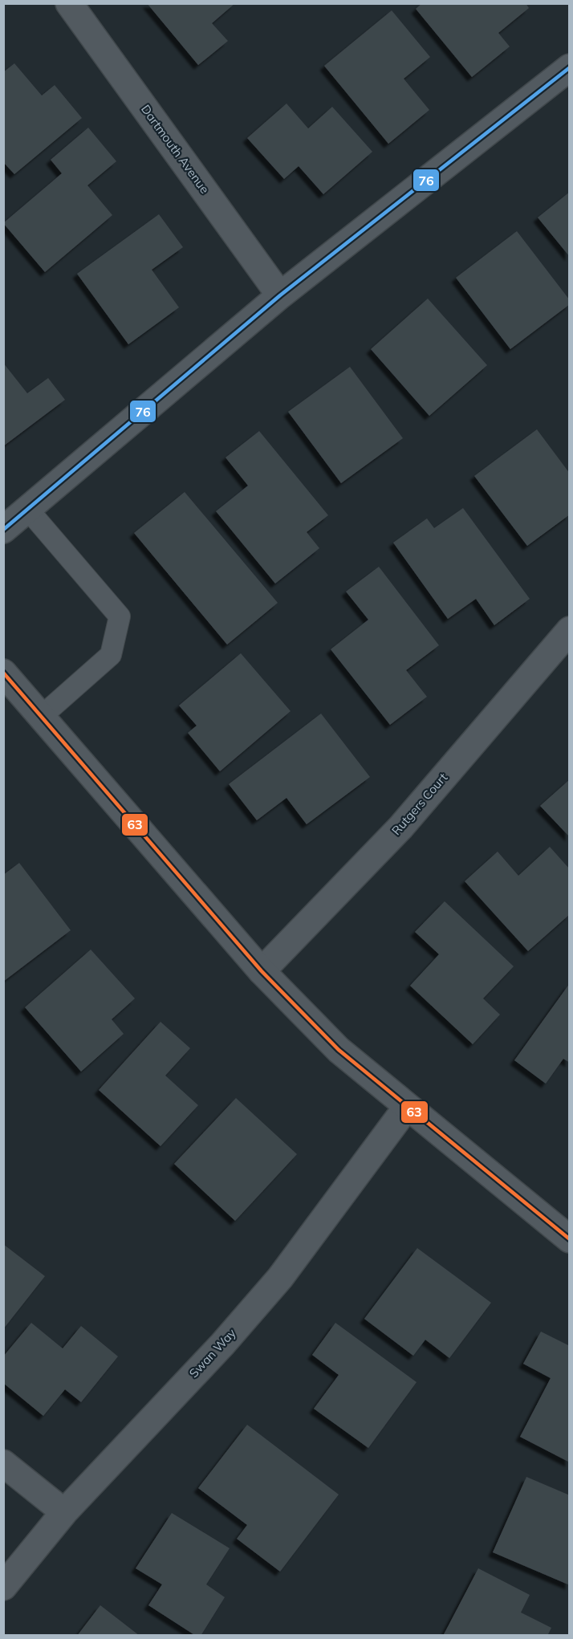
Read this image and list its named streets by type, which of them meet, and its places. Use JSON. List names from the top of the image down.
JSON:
{
  "streets": {
    "street": ["Dartmouth Avenue", "Rutgers Court", "Swan Way"]
  },
  "lines": ["transit line 76", "transit line 63"]
}
